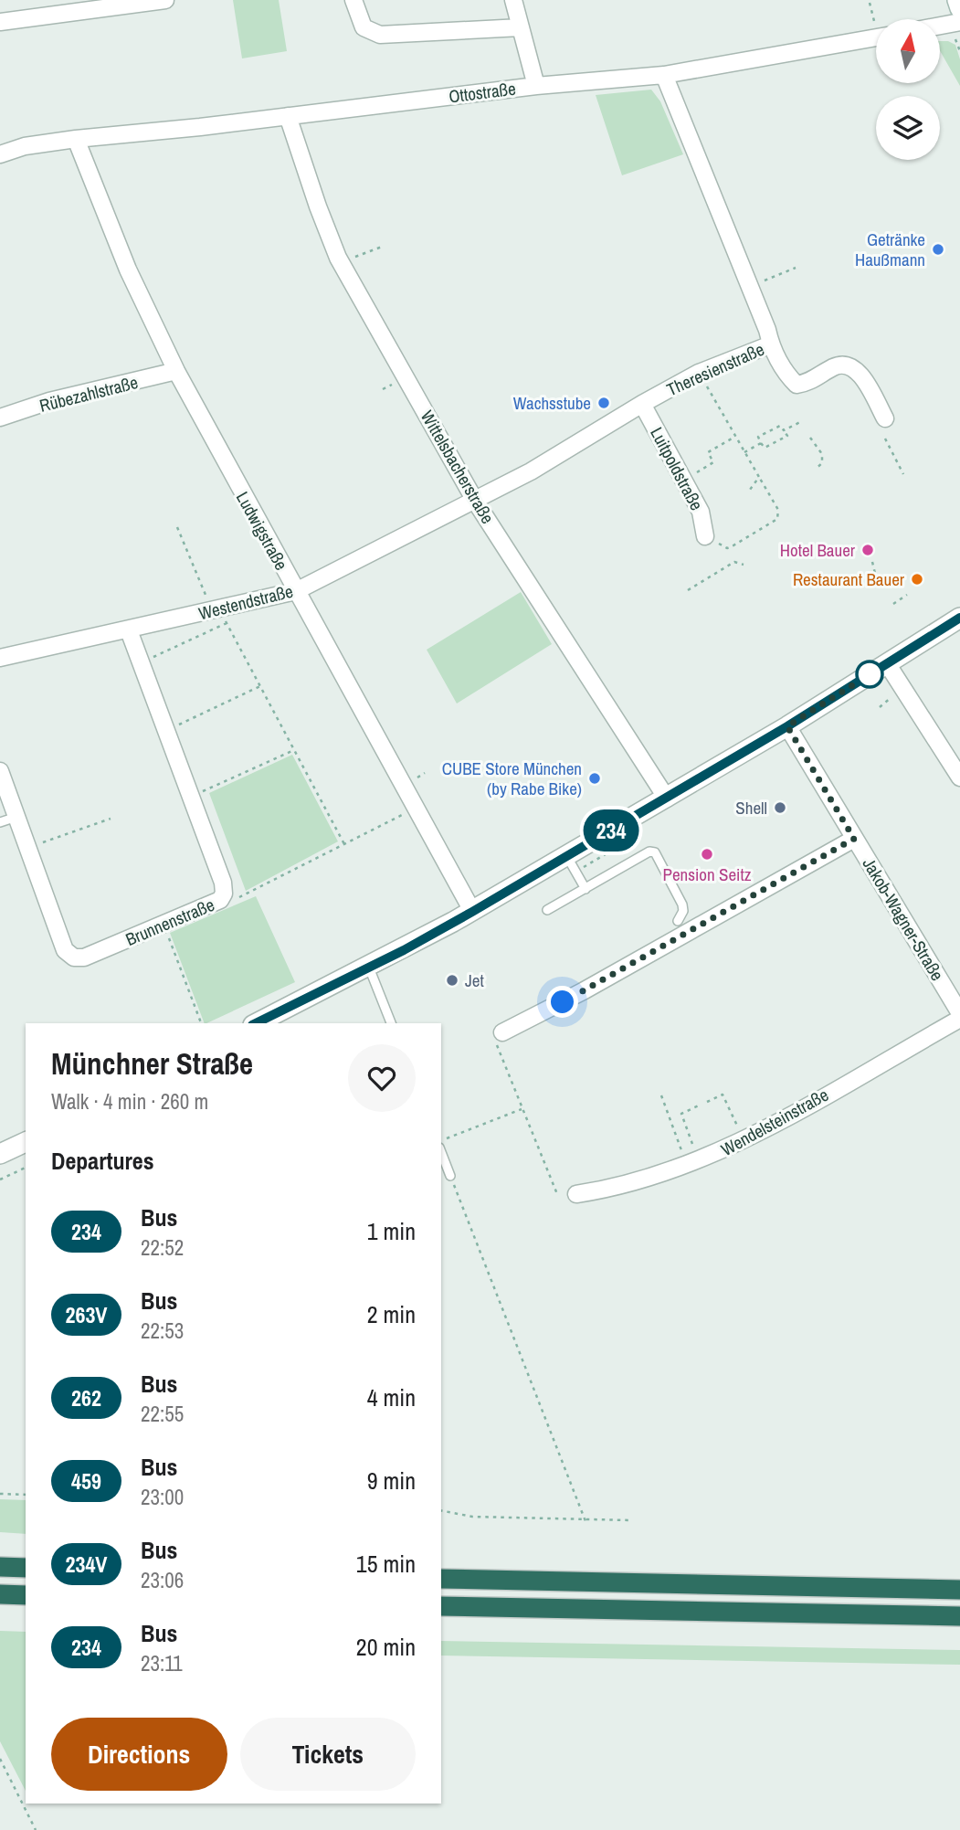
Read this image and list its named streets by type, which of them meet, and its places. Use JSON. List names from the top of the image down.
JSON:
{
  "streets": {
    "street": [
      "Ottostraße",
      "Theresienstraße",
      "Rübezahlstraße",
      "Wittelsbacherstraße",
      "Luitpoldstraße",
      "Ludwigstraße",
      "Westendstraße",
      "Jakob-Wagner-Straße",
      "Brunnenstraße",
      "Wendelsteinstraße"
    ]
  },
  "crossings": [
    ["Ottostraße", "Theresienstraße"],
    ["Ottostraße", "Wittelsbacherstraße"],
    ["Ottostraße", "Ludwigstraße"],
    ["Theresienstraße", "Wittelsbacherstraße"],
    ["Theresienstraße", "Luitpoldstraße"],
    ["Theresienstraße", "Westendstraße"],
    ["Rübezahlstraße", "Ludwigstraße"],
    ["Wittelsbacherstraße", "Westendstraße"],
    ["Ludwigstraße", "Westendstraße"],
    ["Westendstraße", "Brunnenstraße"]
  ],
  "places": [
    "Getränke Haußmann",
    "Wachsstube",
    "Hotel Bauer",
    "Restaurant Bauer",
    "CUBE Store München (by Rabe Bike)",
    "Shell",
    "Pension Seitz",
    "Jet"
  ],
  "lines": ["bus line 234"],
  "north": "top",
  "page": {
    "on_map": "234",
    "heading": [
      ["Münchner Straße", "Walk · 4 min · 260 m"],
      "Departures"
    ],
    "list": [
      {
        "mark": "234",
        "name": "Bus",
        "note": "22:52",
        "value": "1 min"
      },
      {
        "mark": "263V",
        "name": "Bus",
        "note": "22:53",
        "value": "2 min"
      },
      {
        "mark": "262",
        "name": "Bus",
        "note": "22:55",
        "value": "4 min"
      },
      {
        "mark": "459",
        "name": "Bus",
        "note": "23:00",
        "value": "9 min"
      },
      {
        "mark": "234V",
        "name": "Bus",
        "note": "23:06",
        "value": "15 min"
      },
      {
        "mark": "234",
        "name": "Bus",
        "note": "23:11",
        "value": "20 min"
      }
    ],
    "buttons": ["Directions", "Tickets"]
  }
}
